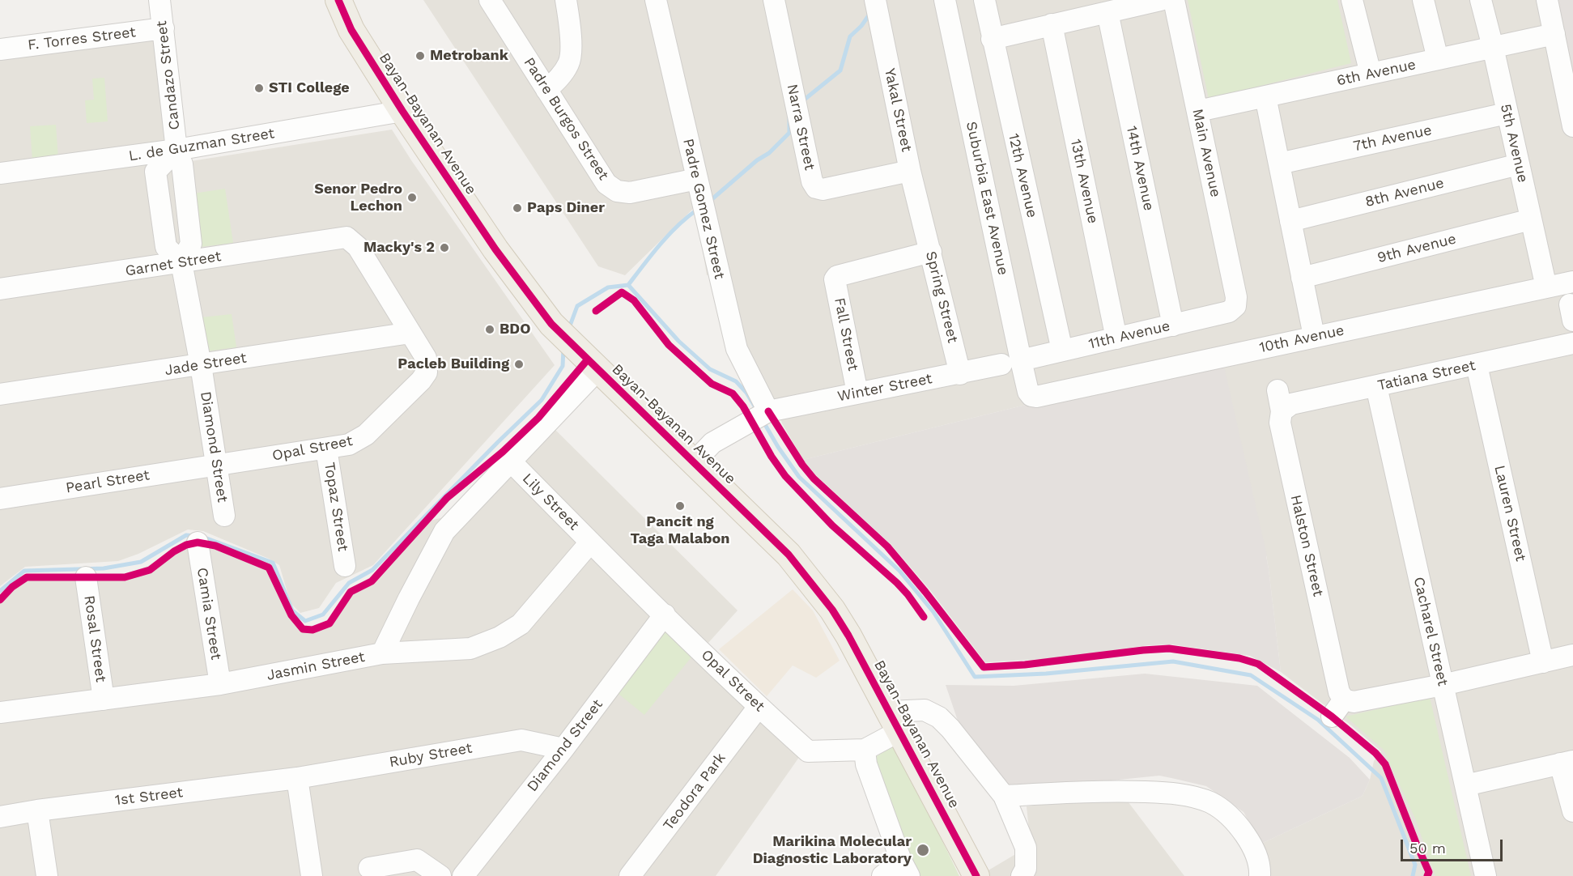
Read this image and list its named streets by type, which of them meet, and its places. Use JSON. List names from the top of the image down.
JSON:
{
  "streets": {
    "main road": ["Bayan-Bayanan Avenue"],
    "street": [
      "F. Torres Street",
      "6th Avenue",
      "Candazo Street",
      "Yakal Street",
      "Padre Burgos Street",
      "Narra Street",
      "7th Avenue",
      "5th Avenue",
      "L. de Guzman Street",
      "Main Avenue",
      "14th Avenue",
      "12th Avenue",
      "13th Avenue",
      "8th Avenue",
      "Suburbia East Avenue",
      "Padre Gomez Street",
      "9th Avenue",
      "Garnet Street",
      "Spring Street",
      "Fall Street",
      "11th Avenue",
      "10th Avenue",
      "Jade Street",
      "Tatiana Street",
      "Winter Street",
      "Diamond Street",
      "Opal Street",
      "Pearl Street",
      "Lily Street",
      "Topaz Street",
      "Lauren Street",
      "Halston Street",
      "Camia Street",
      "Cacharel Street",
      "Rosal Street",
      "Jasmin Street",
      "Ruby Street",
      "Teodora Park",
      "1st Street"
    ]
  },
  "crossings": [
    ["F. Torres Street", "Candazo Street"],
    ["6th Avenue", "5th Avenue"],
    ["6th Avenue", "Main Avenue"],
    ["Candazo Street", "L. de Guzman Street"],
    ["Yakal Street", "Narra Street"],
    ["Yakal Street", "Spring Street"],
    ["Padre Burgos Street", "Padre Gomez Street"],
    ["Bayan-Bayanan Avenue", "L. de Guzman Street"],
    ["Bayan-Bayanan Avenue", "Opal Street"],
    ["7th Avenue", "5th Avenue"],
    ["5th Avenue", "8th Avenue"],
    ["5th Avenue", "9th Avenue"],
    ["5th Avenue", "10th Avenue"],
    ["Main Avenue", "11th Avenue"],
    ["14th Avenue", "11th Avenue"],
    ["12th Avenue", "11th Avenue"],
    ["13th Avenue", "11th Avenue"],
    ["Suburbia East Avenue", "11th Avenue"],
    ["Suburbia East Avenue", "10th Avenue"],
    ["Suburbia East Avenue", "Winter Street"],
    ["Padre Gomez Street", "Winter Street"],
    ["Garnet Street", "Diamond Street"],
    ["Garnet Street", "Opal Street"],
    ["Spring Street", "Fall Street"],
    ["Spring Street", "Winter Street"],
    ["Fall Street", "Winter Street"],
    ["11th Avenue", "Winter Street"],
    ["Jade Street", "Diamond Street"],
    ["Jade Street", "Opal Street"],
    ["Tatiana Street", "Lauren Street"],
    ["Tatiana Street", "Halston Street"],
    ["Tatiana Street", "Cacharel Street"],
    ["Diamond Street", "Opal Street"],
    ["Diamond Street", "Pearl Street"],
    ["Diamond Street", "Ruby Street"],
    ["Opal Street", "Pearl Street"],
    ["Opal Street", "Lily Street"],
    ["Opal Street", "Topaz Street"],
    ["Opal Street", "Jasmin Street"],
    ["Opal Street", "Teodora Park"],
    ["Lily Street", "Jasmin Street"],
    ["Camia Street", "Jasmin Street"],
    ["Rosal Street", "Jasmin Street"],
    ["Ruby Street", "1st Street"]
  ],
  "places": [
    "Metrobank",
    "STI College",
    "Senor Pedro Lechon",
    "Paps Diner",
    "Macky's 2",
    "BDO",
    "Pacleb Building",
    "Pancit ng Taga Malabon",
    "Marikina Molecular Diagnostic Laboratory"
  ],
  "scale_bar": "50 m"
}
